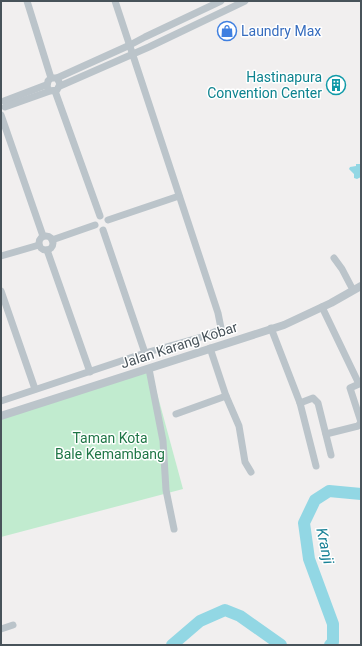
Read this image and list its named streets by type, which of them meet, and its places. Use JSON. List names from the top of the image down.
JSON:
{
  "streets": {
    "street": ["Jalan Karang Kobar"]
  },
  "water": ["Kranji"],
  "parks": ["Taman Kota Bale Kemambang"],
  "places": {
    "shop": ["Laundry Max"],
    "building": ["Hastinapura Convention Center"]
  }
}
